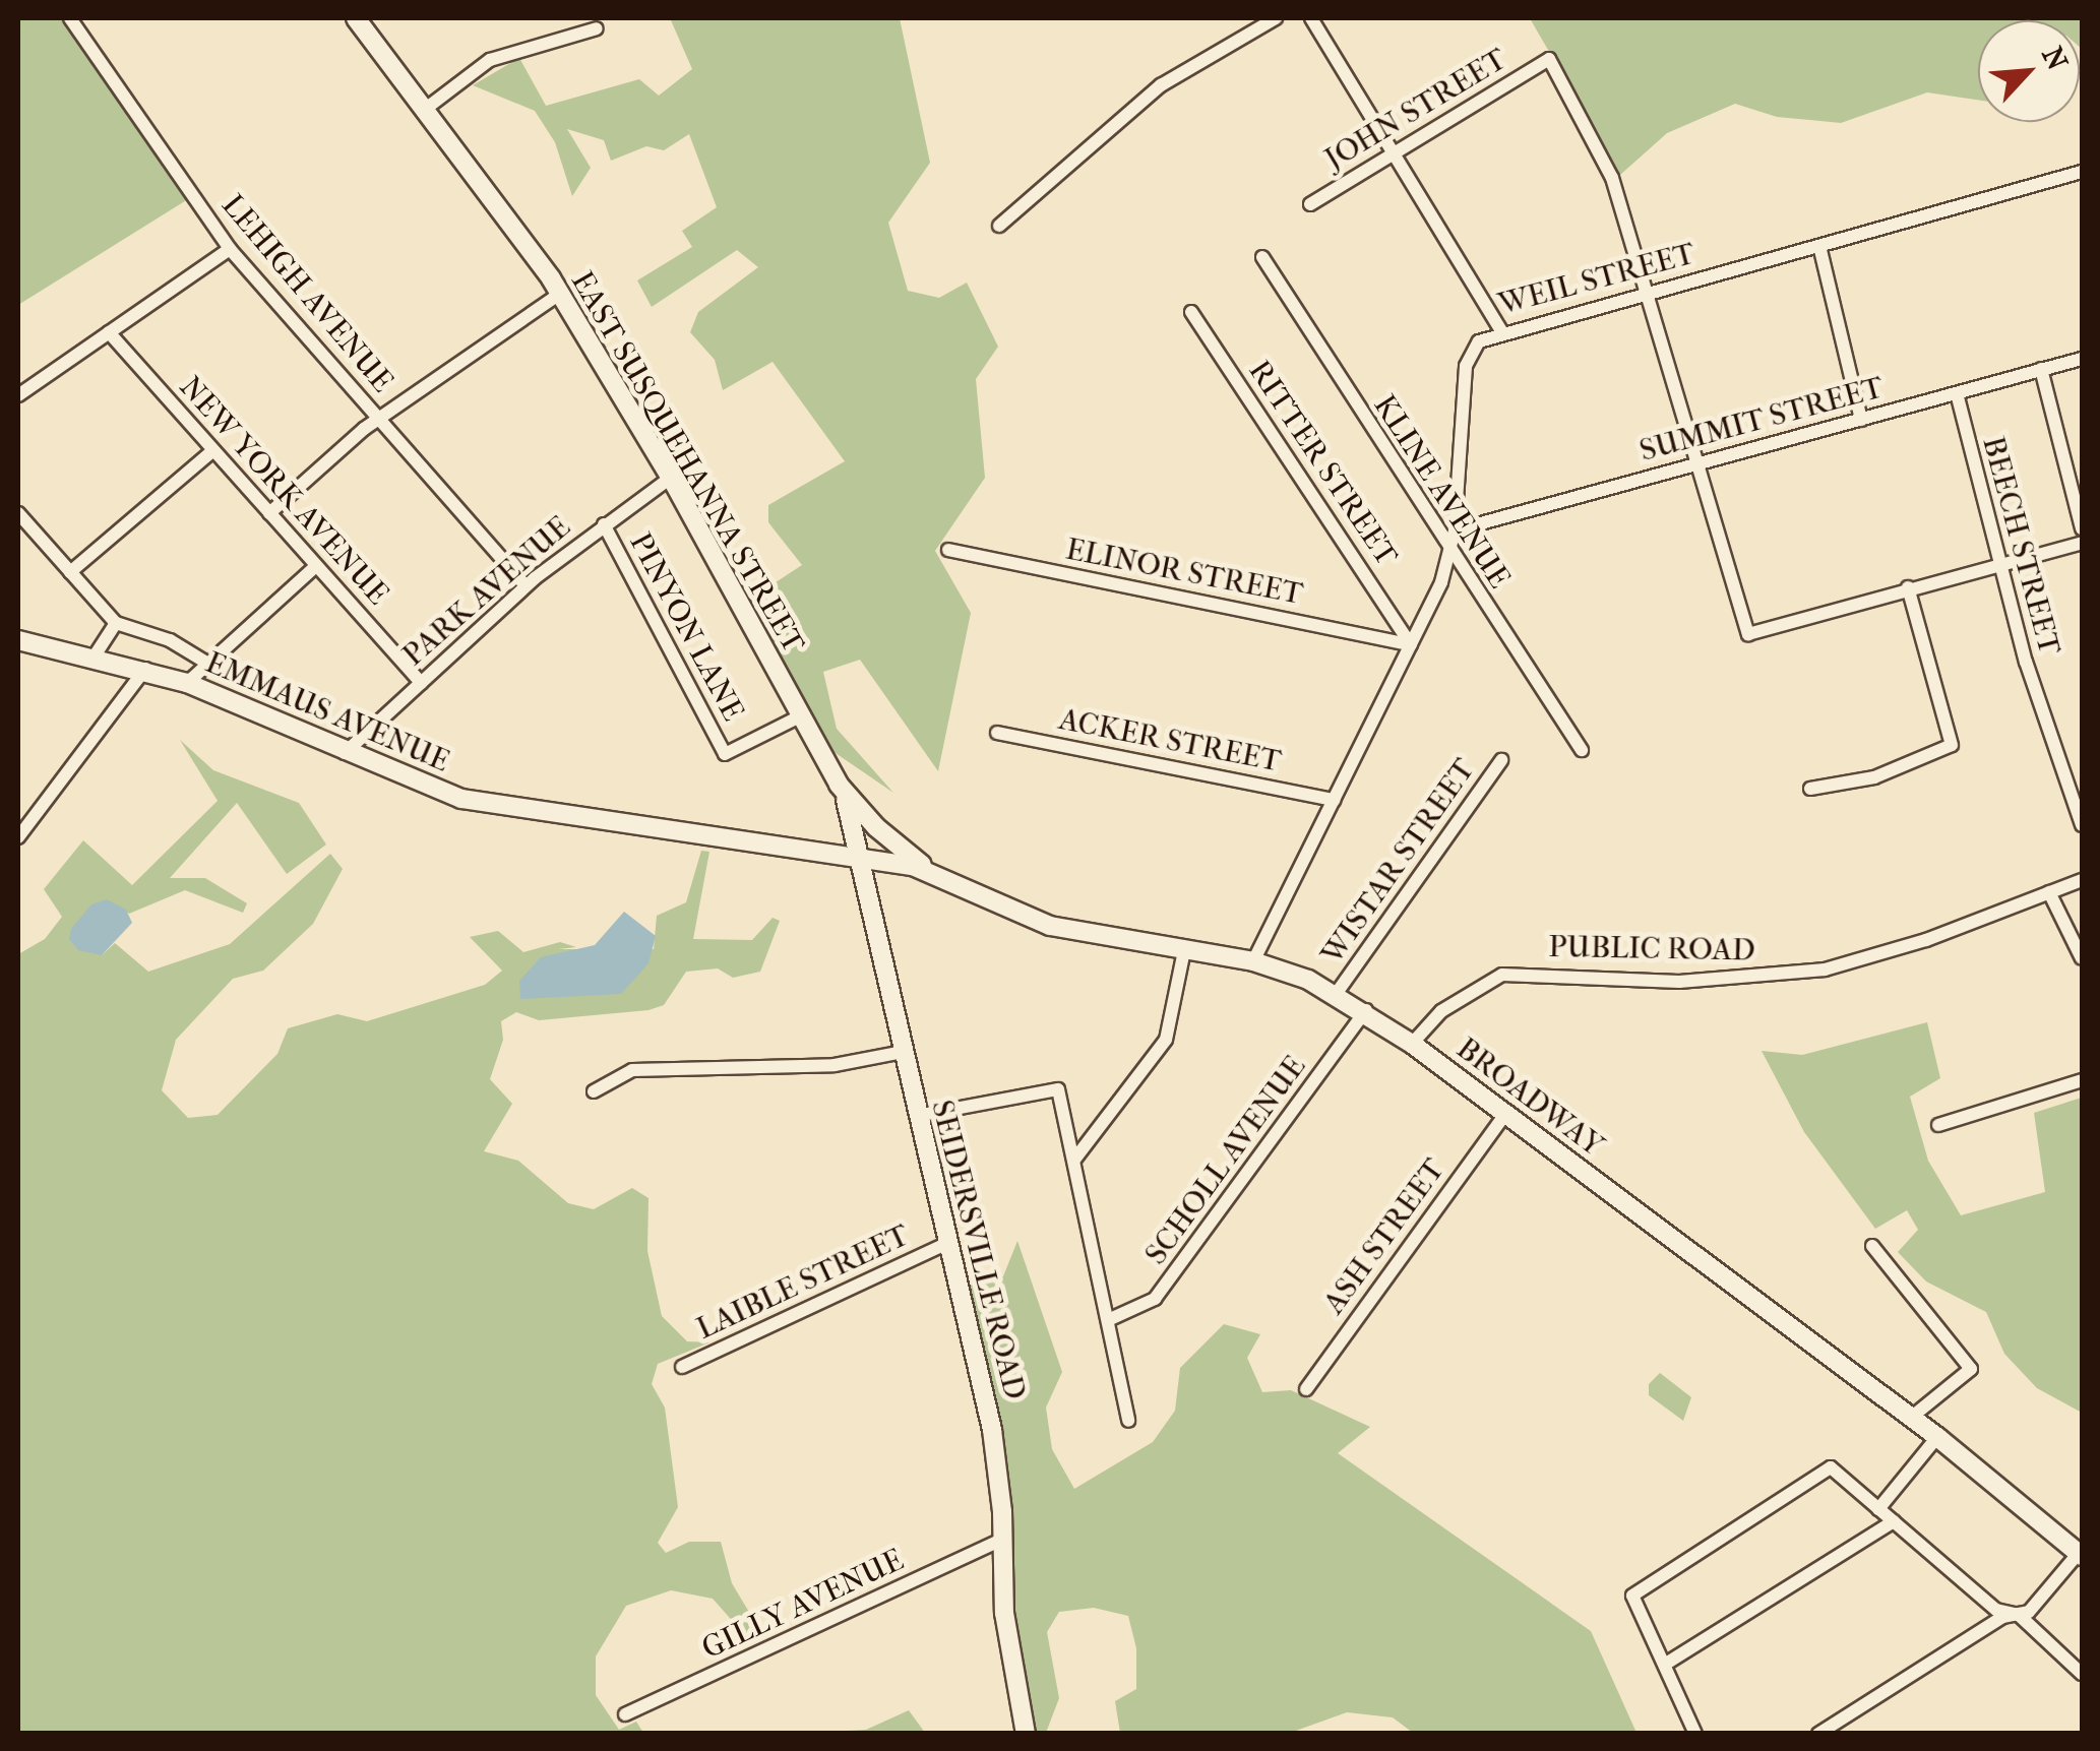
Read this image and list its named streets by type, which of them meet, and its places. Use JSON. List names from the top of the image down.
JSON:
{
  "streets": {
    "main road": [
      "EAST SUSQUEHANNA STREET",
      "EMMAUS AVENUE",
      "BROADWAY",
      "SEIDERSVILLE ROAD"
    ],
    "street": [
      "JOHN STREET",
      "WEIL STREET",
      "LEHIGH AVENUE",
      "SUMMIT STREET",
      "RITTER STREET",
      "NEW YORK AVENUE",
      "KLINE AVENUE",
      "BEECH STREET",
      "ELINOR STREET",
      "PARK AVENUE",
      "PINYON LANE",
      "ACKER STREET",
      "WISTAR STREET",
      "PUBLIC ROAD",
      "SCHOLL AVENUE",
      "ASH STREET",
      "LAIBLE STREET",
      "GILLY AVENUE"
    ]
  },
  "crossings": [
    ["JOHN STREET", "WEIL STREET"],
    ["WEIL STREET", "SUMMIT STREET"],
    ["WEIL STREET", "RITTER STREET"],
    ["WEIL STREET", "KLINE AVENUE"],
    ["WEIL STREET", "ELINOR STREET"],
    ["WEIL STREET", "ACKER STREET"],
    ["WEIL STREET", "BROADWAY"],
    ["LEHIGH AVENUE", "PARK AVENUE"],
    ["SUMMIT STREET", "BEECH STREET"],
    ["EAST SUSQUEHANNA STREET", "PARK AVENUE"],
    ["EAST SUSQUEHANNA STREET", "PINYON LANE"],
    ["EAST SUSQUEHANNA STREET", "BROADWAY"],
    ["EAST SUSQUEHANNA STREET", "SEIDERSVILLE ROAD"],
    ["RITTER STREET", "ELINOR STREET"],
    ["NEW YORK AVENUE", "PARK AVENUE"],
    ["PARK AVENUE", "PINYON LANE"],
    ["PARK AVENUE", "EMMAUS AVENUE"],
    ["EMMAUS AVENUE", "BROADWAY"],
    ["EMMAUS AVENUE", "SEIDERSVILLE ROAD"],
    ["WISTAR STREET", "BROADWAY"],
    ["PUBLIC ROAD", "BROADWAY"],
    ["BROADWAY", "SCHOLL AVENUE"],
    ["BROADWAY", "ASH STREET"],
    ["BROADWAY", "SEIDERSVILLE ROAD"],
    ["SEIDERSVILLE ROAD", "LAIBLE STREET"],
    ["SEIDERSVILLE ROAD", "GILLY AVENUE"]
  ],
  "north": "top right"
}
